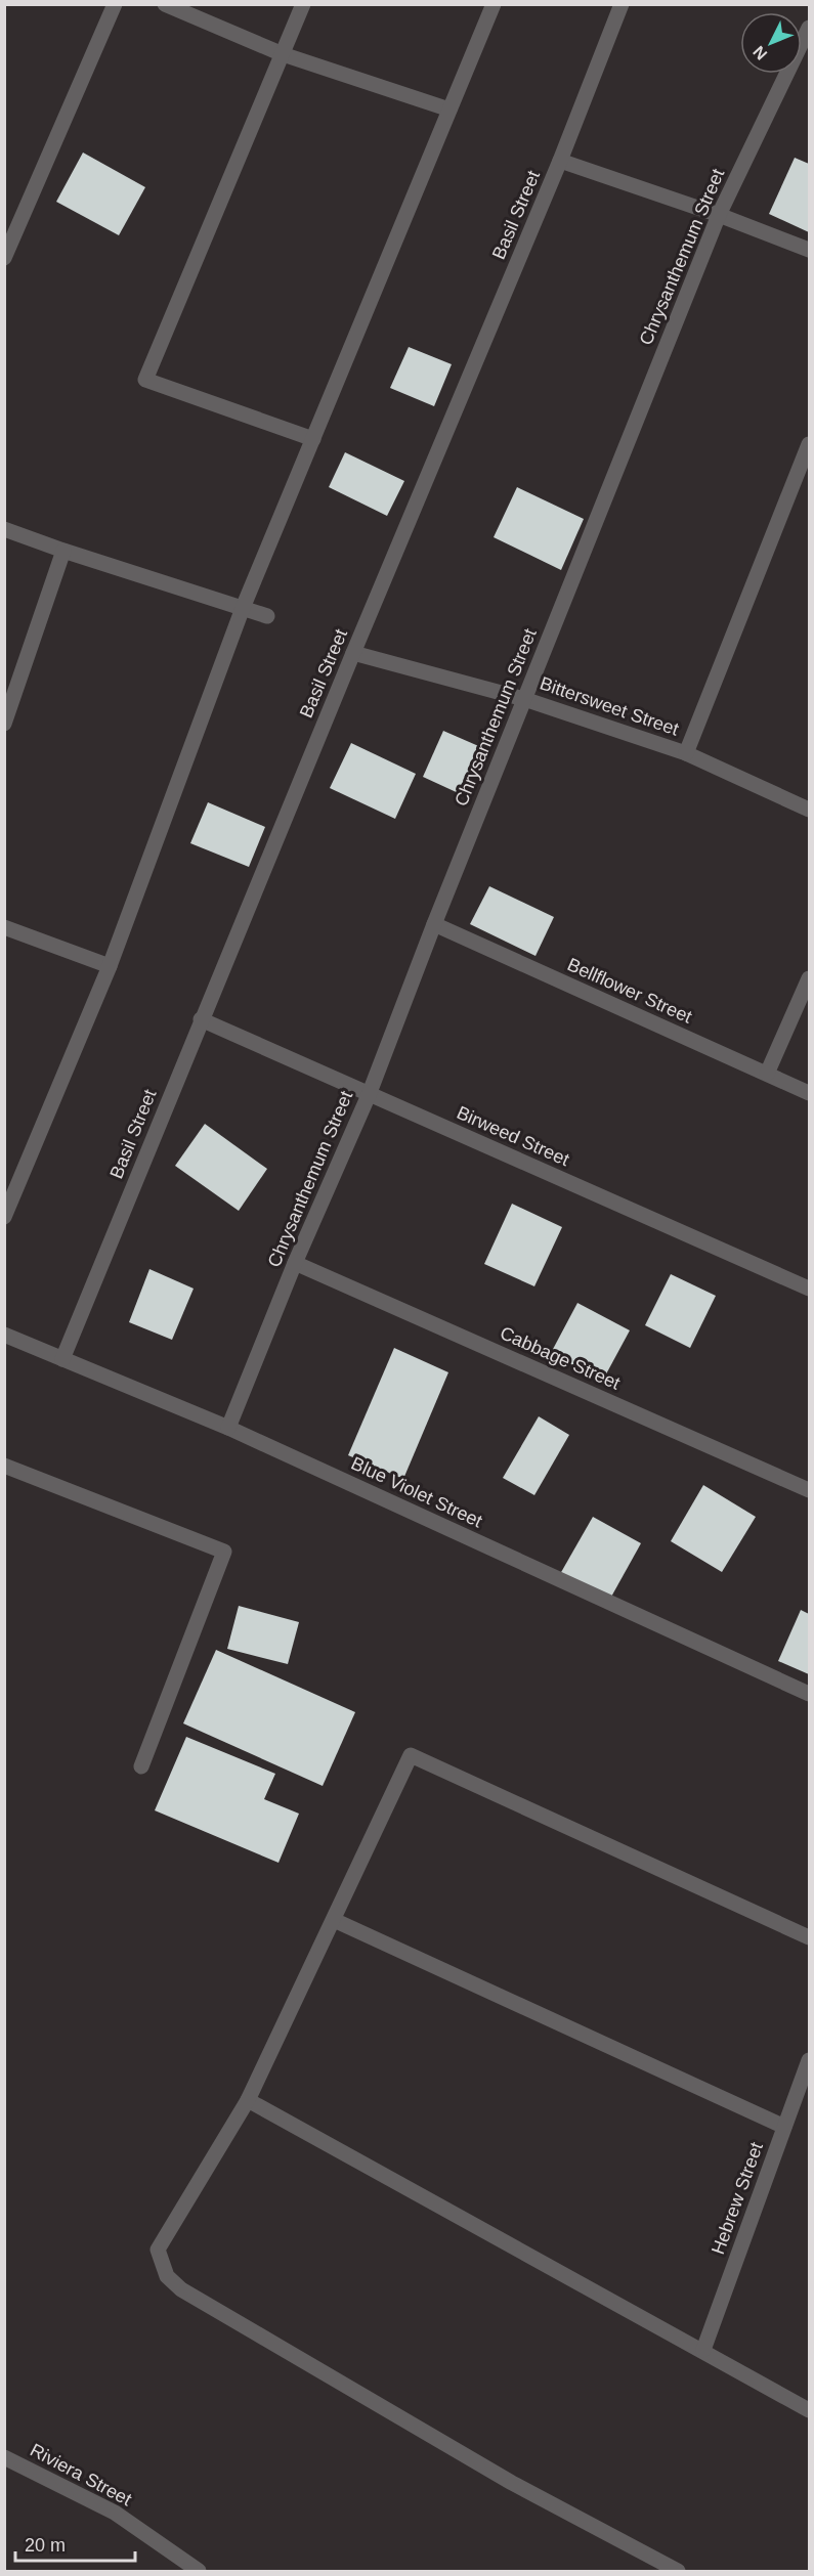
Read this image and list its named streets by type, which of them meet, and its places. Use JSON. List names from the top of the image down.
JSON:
{
  "streets": {
    "street": [
      "Basil Street",
      "Chrysanthemum Street",
      "Bittersweet Street",
      "Bellflower Street",
      "Birweed Street",
      "Cabbage Street",
      "Blue Violet Street",
      "Hebrew Street",
      "Riviera Street"
    ]
  },
  "crossings": [
    ["Basil Street", "Bittersweet Street"],
    ["Basil Street", "Birweed Street"],
    ["Basil Street", "Blue Violet Street"],
    ["Chrysanthemum Street", "Bittersweet Street"],
    ["Chrysanthemum Street", "Bellflower Street"],
    ["Chrysanthemum Street", "Birweed Street"],
    ["Chrysanthemum Street", "Cabbage Street"],
    ["Chrysanthemum Street", "Blue Violet Street"]
  ],
  "scale_bar": "20 m",
  "north": "bottom left"
}
